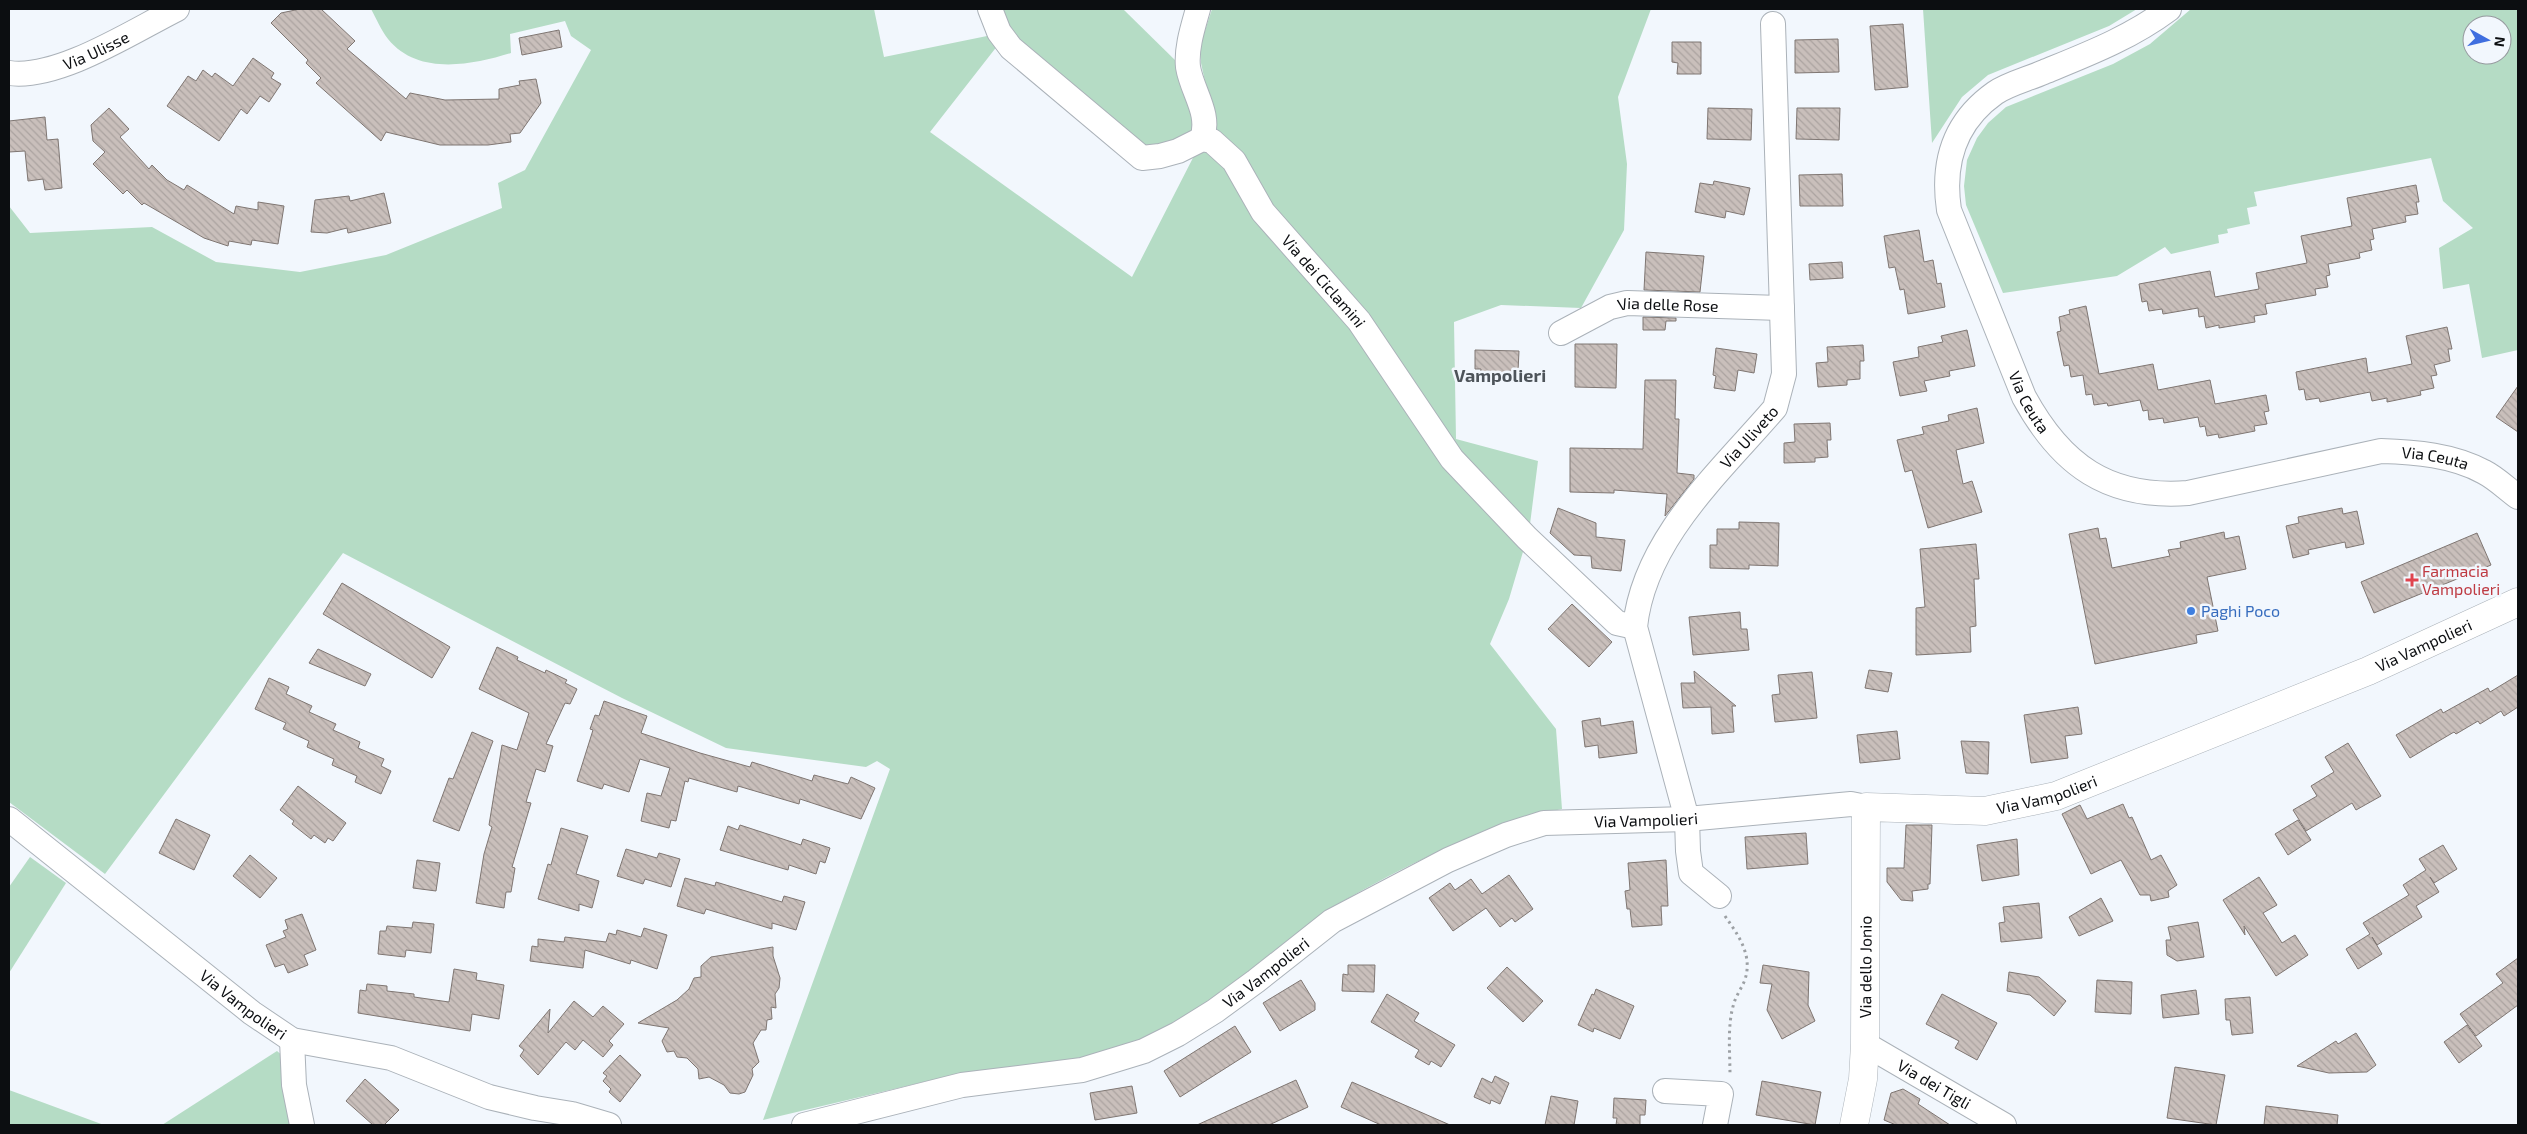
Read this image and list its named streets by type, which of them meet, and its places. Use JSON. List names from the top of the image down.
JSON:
{
  "streets": {
    "street": [
      "Via Ulisse",
      "Via dei Ciclamini",
      "Via delle Rose",
      "Via Ceuta",
      "Via Uliveto",
      "Via Vampolieri",
      "Via dello Jonio",
      "Via dei Tigli"
    ]
  },
  "crossings": [
    ["Via dei Ciclamini", "Via Uliveto"],
    ["Via delle Rose", "Via Uliveto"],
    ["Via Uliveto", "Via Vampolieri"],
    ["Via Vampolieri", "Via dello Jonio"],
    ["Via dello Jonio", "Via dei Tigli"]
  ],
  "districts": ["Vampolieri"],
  "places": {
    "health": ["Farmacia Vampolieri"],
    "other": ["Paghi Poco"]
  },
  "north": "right"
}
